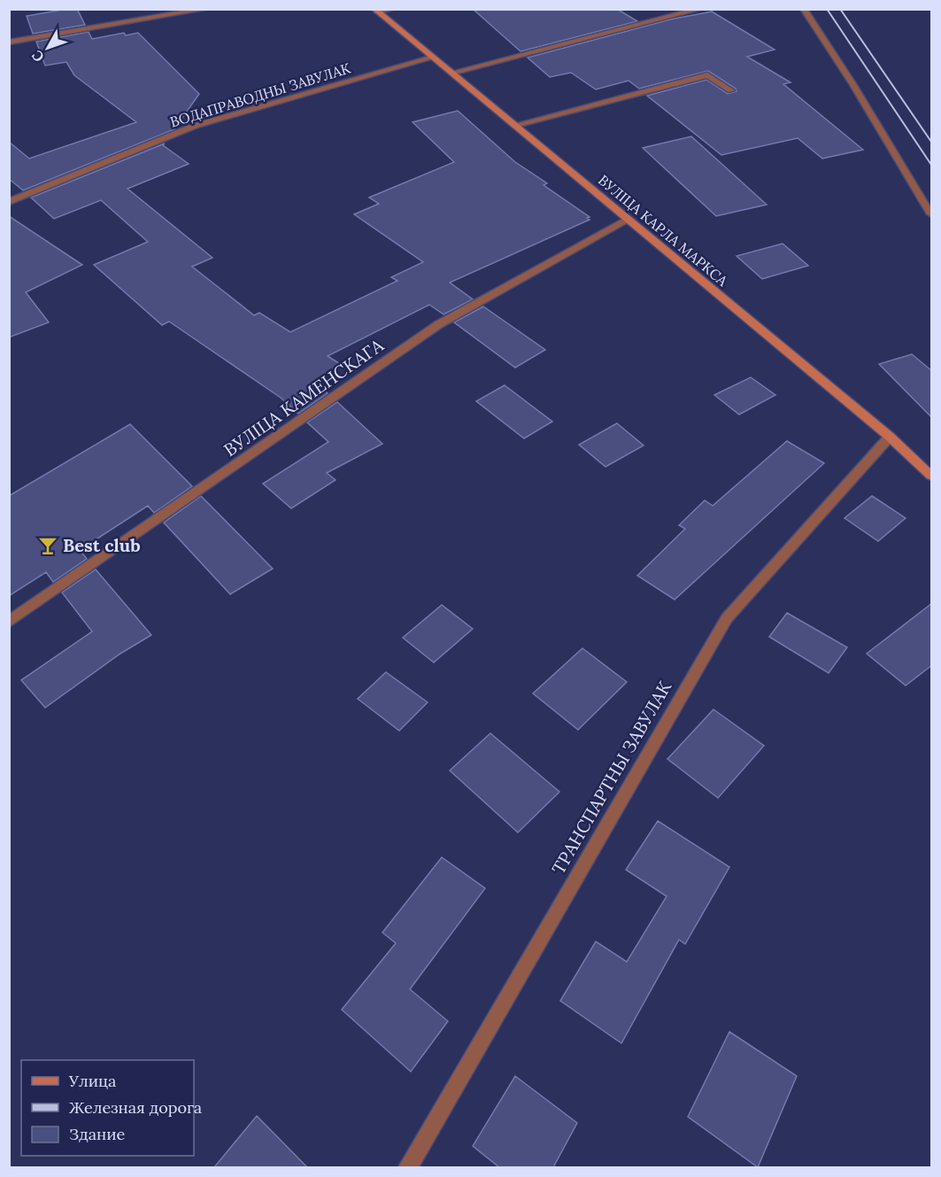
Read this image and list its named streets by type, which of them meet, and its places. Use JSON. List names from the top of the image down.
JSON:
{
  "streets": {
    "main road": ["ВУЛІЦА КАРЛА МАРКСА"],
    "street": ["ВОДАПРАВОДНЫ ЗАВУЛАК", "ВУЛІЦА КАМЕНСКАГА", "ТРАНСПАРТНЫ ЗАВУЛАК"]
  },
  "crossings": [
    ["ВОДАПРАВОДНЫ ЗАВУЛАК", "ВУЛІЦА КАРЛА МАРКСА"],
    ["ВУЛІЦА КАРЛА МАРКСА", "ВУЛІЦА КАМЕНСКАГА"],
    ["ВУЛІЦА КАРЛА МАРКСА", "ТРАНСПАРТНЫ ЗАВУЛАК"]
  ],
  "places": {
    "bar": ["Best club"]
  },
  "legend": ["Улица", "Железная дорога", "Здание"],
  "north": "bottom left"
}
